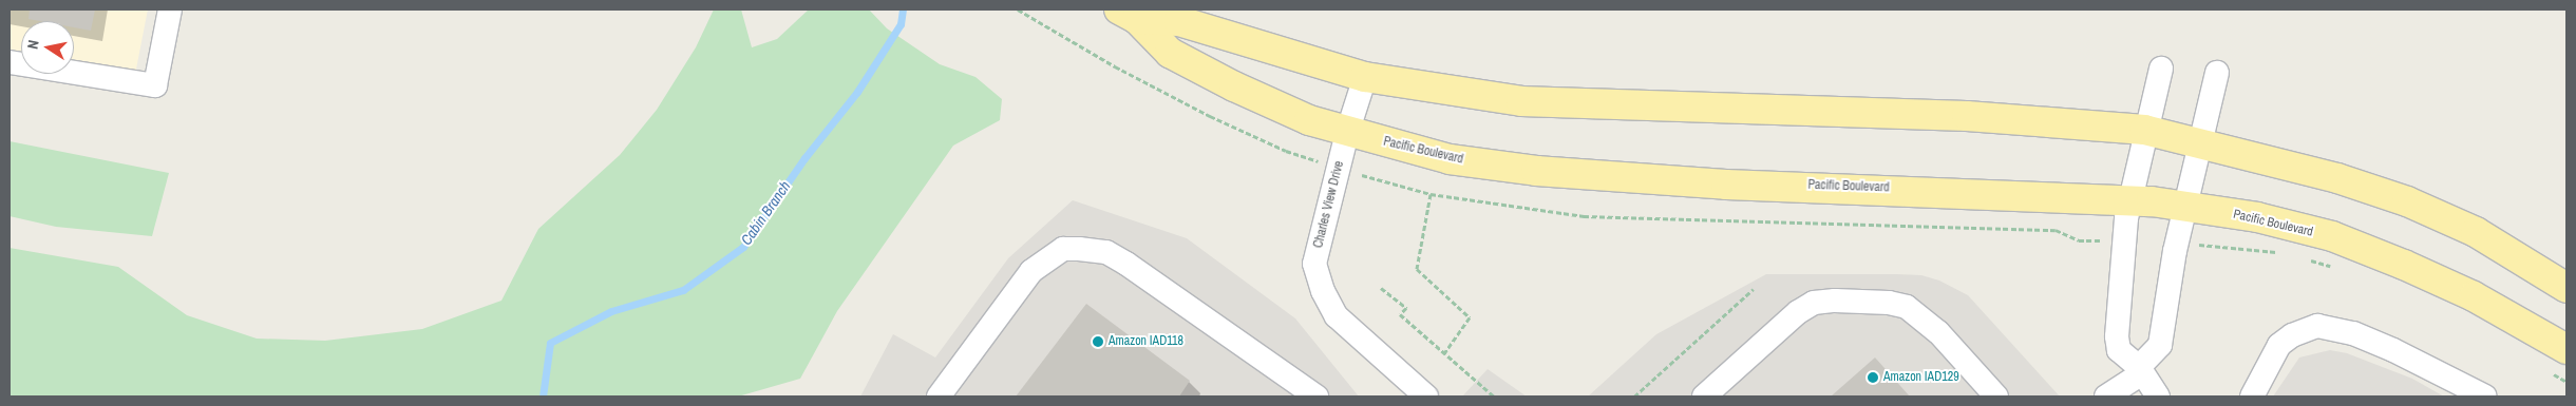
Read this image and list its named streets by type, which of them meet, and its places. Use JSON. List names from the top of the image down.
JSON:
{
  "streets": {
    "main road": ["Pacific Boulevard"],
    "street": ["Charles View Drive"]
  },
  "crossings": [
    ["Pacific Boulevard", "Charles View Drive"]
  ],
  "water": ["Cabin Branch"],
  "places": ["Amazon IAD118", "Amazon IAD129"],
  "north": "left"
}
